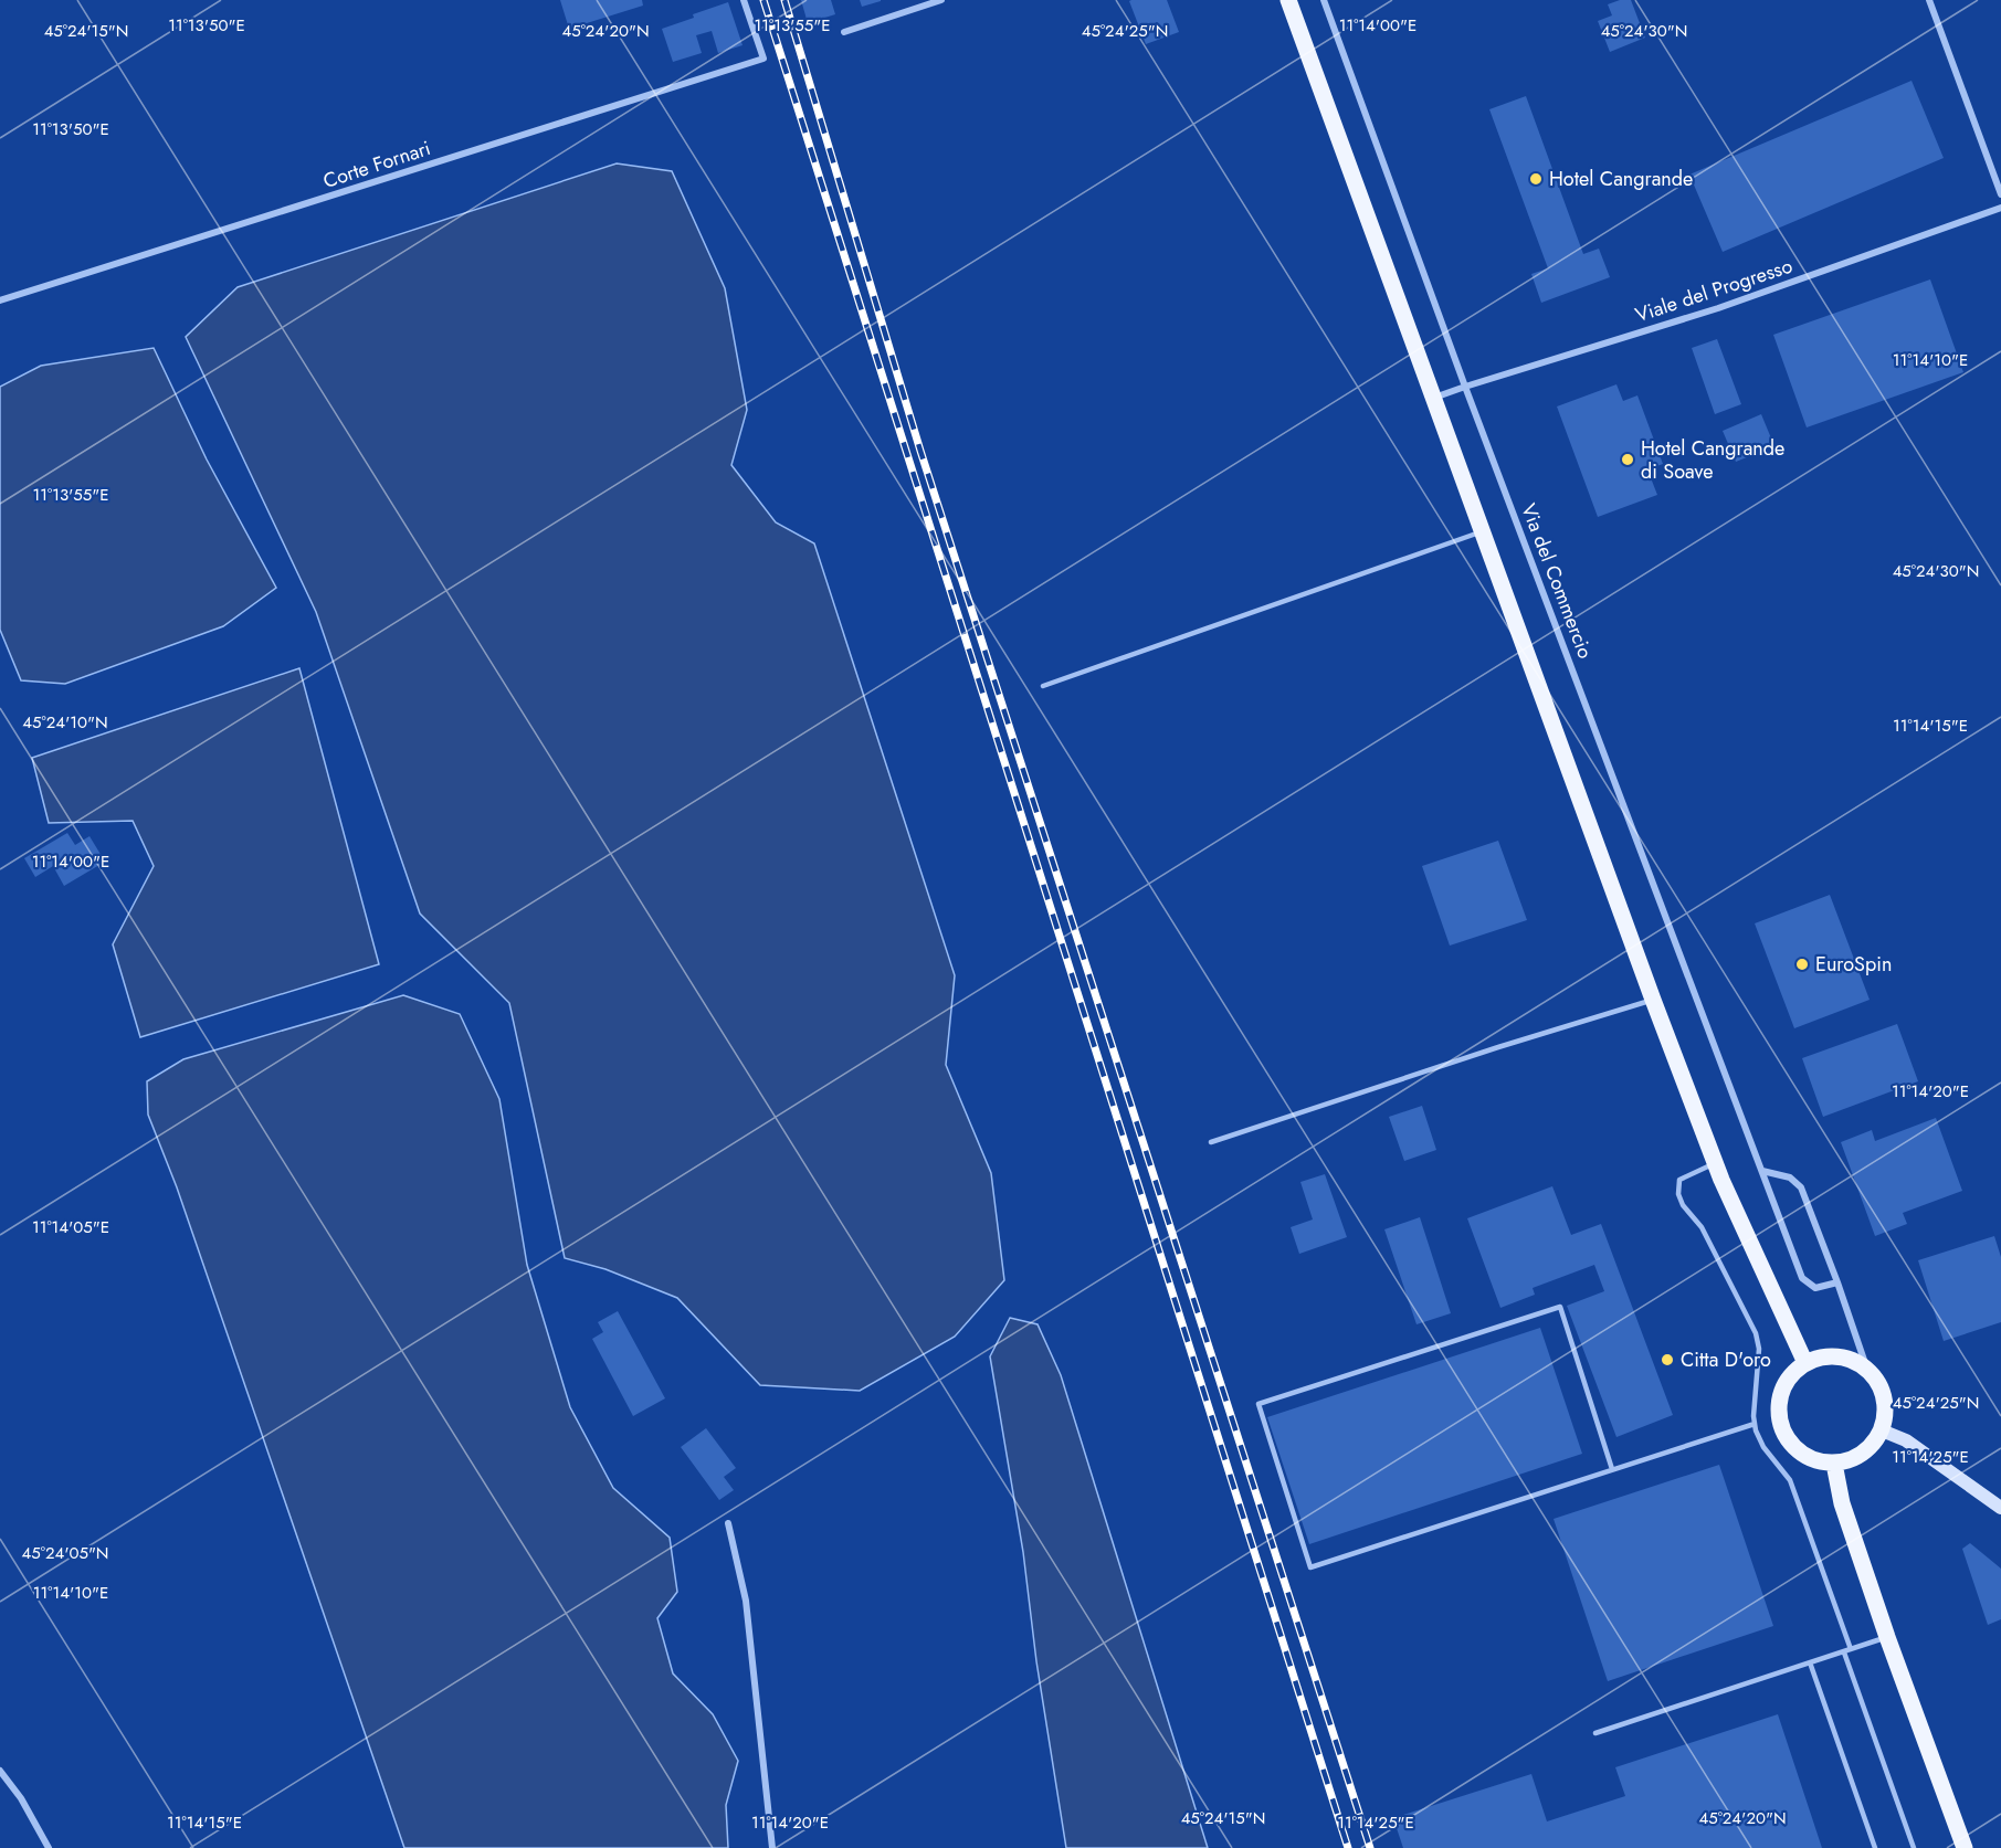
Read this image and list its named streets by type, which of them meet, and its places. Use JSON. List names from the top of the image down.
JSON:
{
  "streets": {
    "street": ["Corte Fornari", "Viale del Progresso", "Via del Commercio"]
  },
  "crossings": [
    ["Viale del Progresso", "Via del Commercio"]
  ],
  "places": [
    "Hotel Cangrande",
    "Hotel Cangrande di Soave",
    "EuroSpin",
    "Citta D'oro"
  ],
  "coordinates": [
    "11°13'50\"E",
    "11°13'55\"E",
    "11°14'00\"E",
    "45°24'15\"N",
    "45°24'20\"N",
    "45°24'25\"N",
    "45°24'30\"N",
    "11°14'10\"E",
    "45°24'10\"N",
    "11°14'15\"E",
    "11°14'20\"E",
    "11°14'05\"E",
    "11°14'25\"E",
    "45°24'05\"N"
  ]
}
